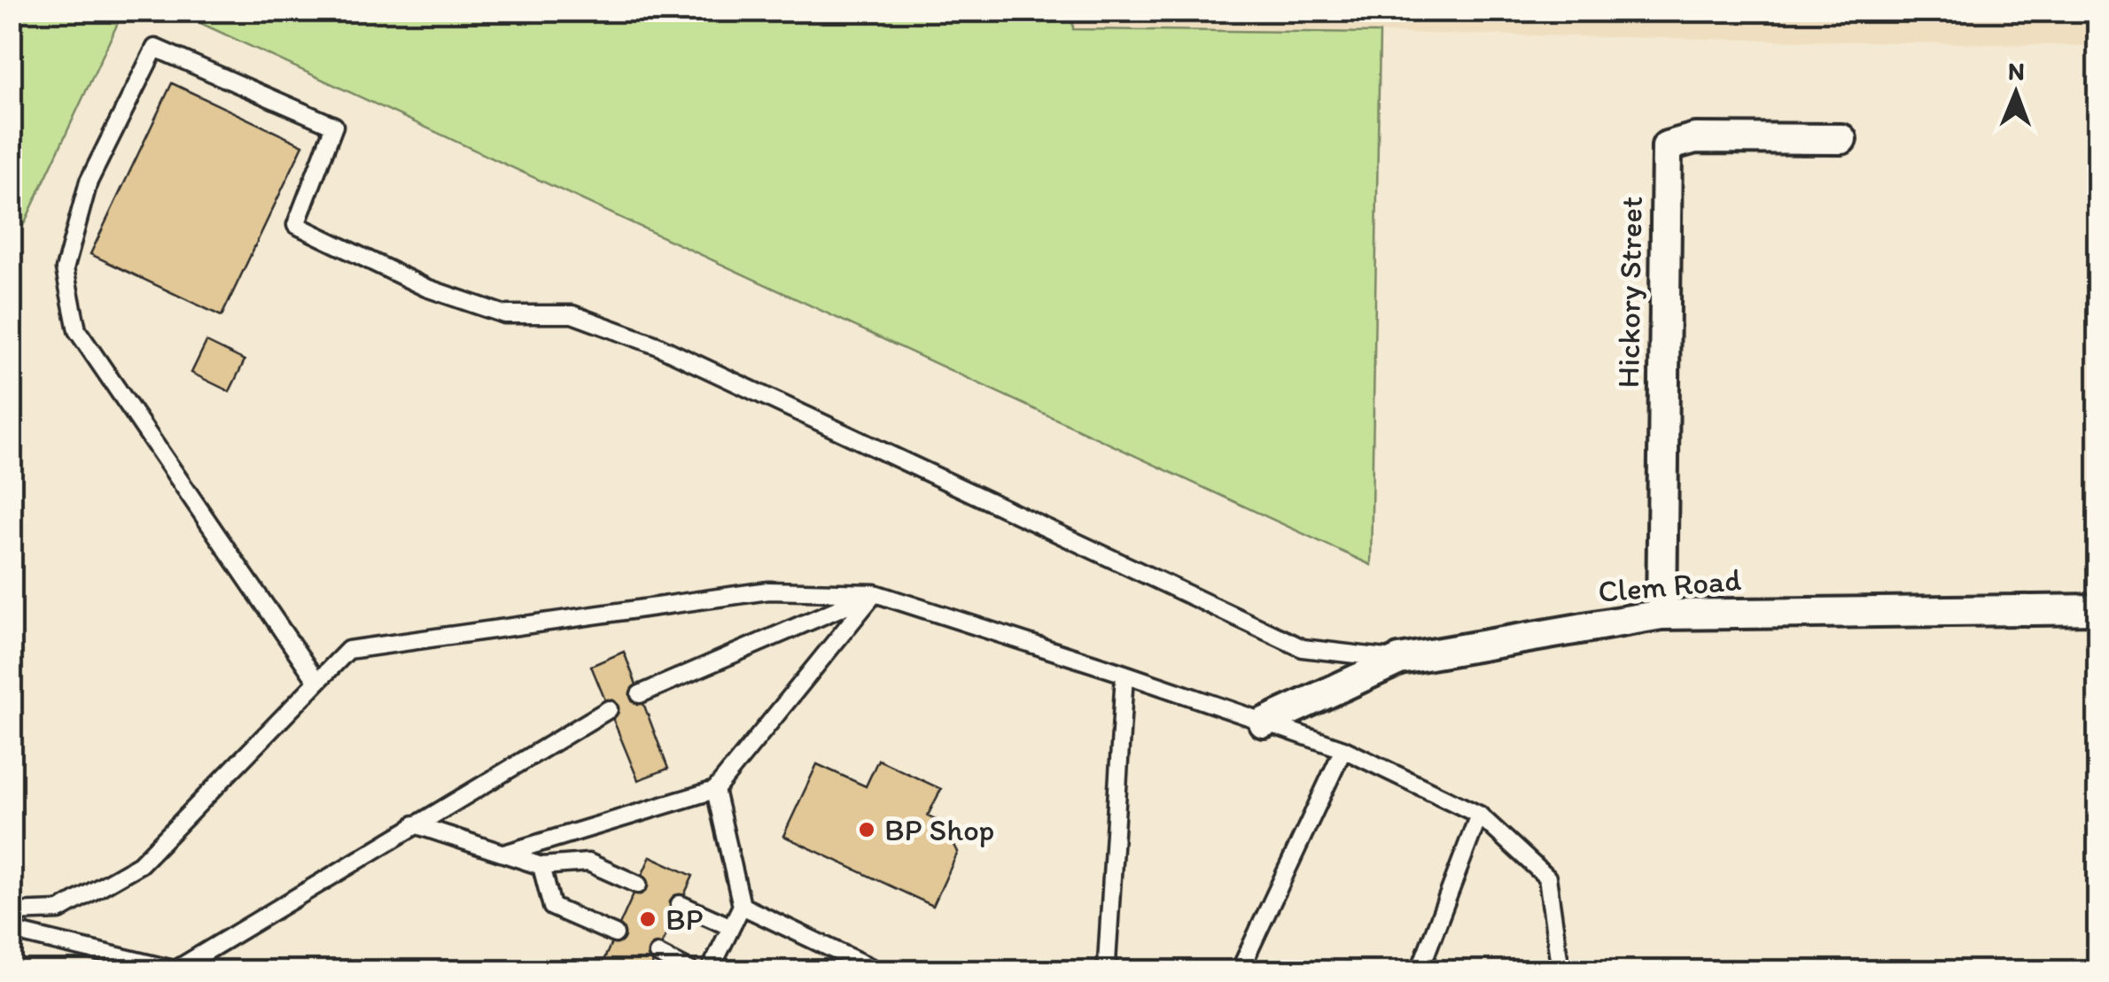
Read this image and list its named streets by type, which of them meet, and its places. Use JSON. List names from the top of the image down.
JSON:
{
  "streets": {
    "street": ["Hickory Street", "Clem Road"]
  },
  "crossings": [
    ["Hickory Street", "Clem Road"]
  ],
  "places": ["BP Shop", "BP"],
  "north": "top"
}
